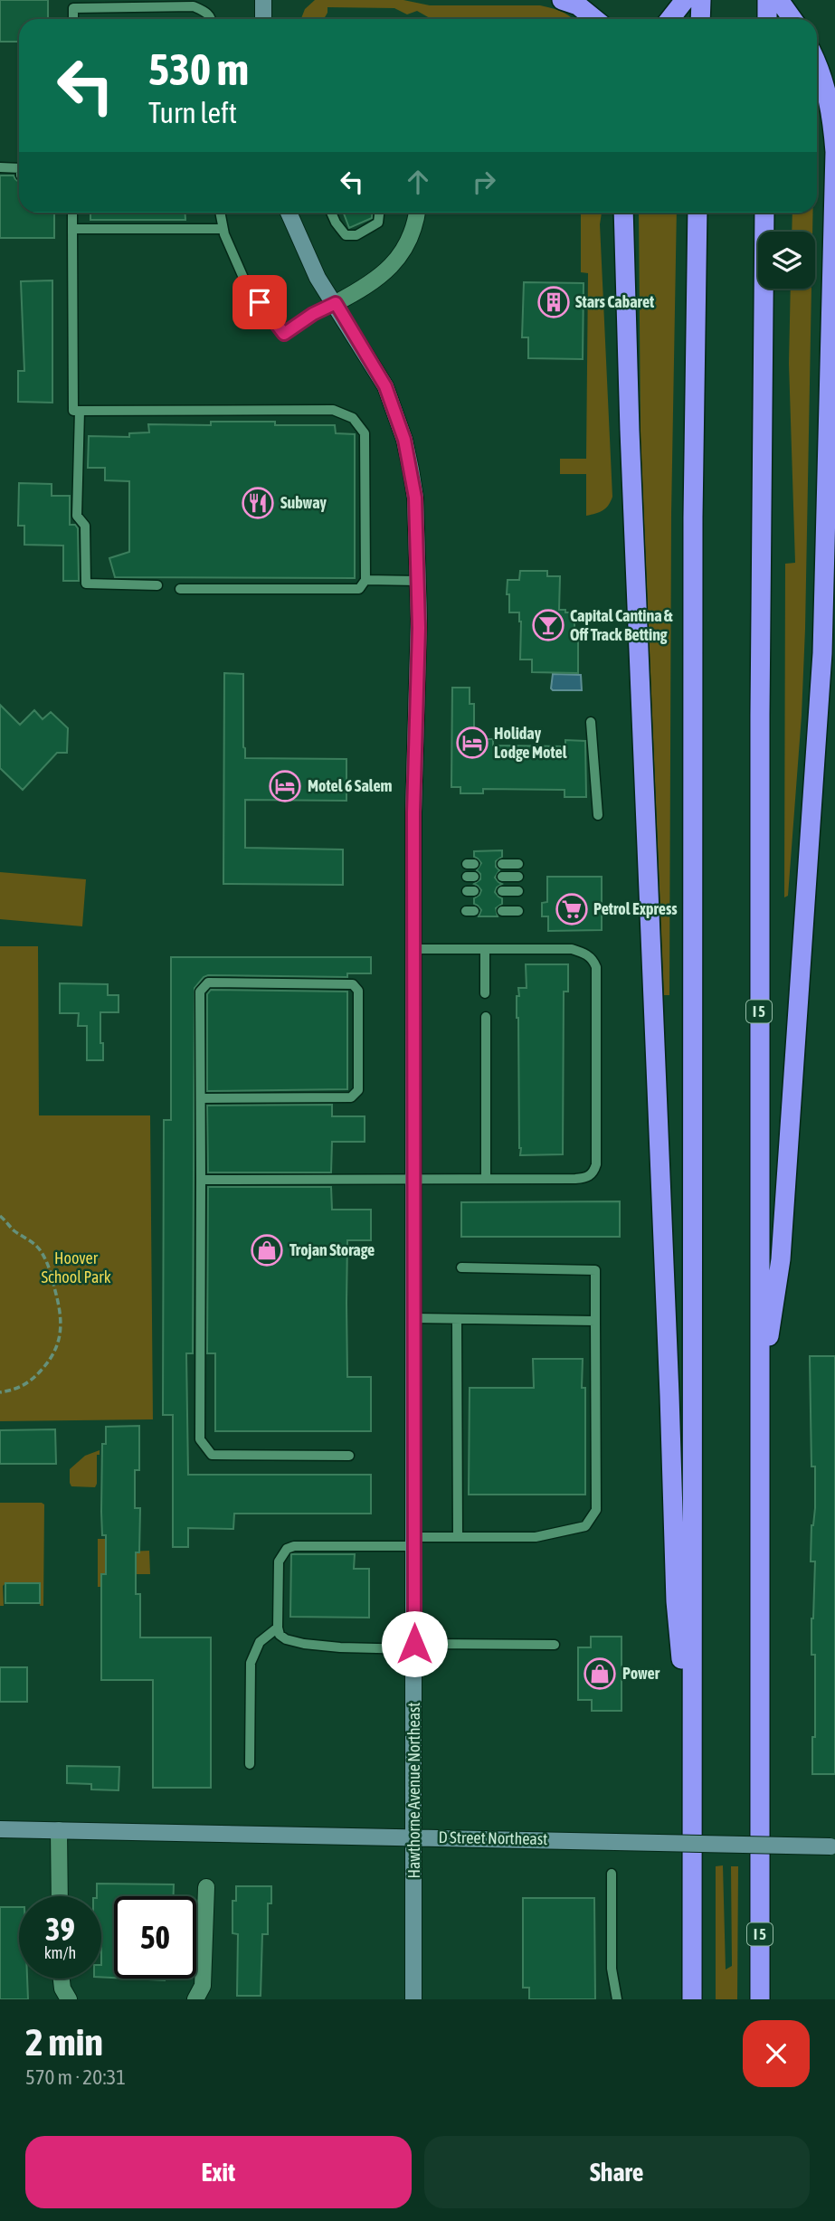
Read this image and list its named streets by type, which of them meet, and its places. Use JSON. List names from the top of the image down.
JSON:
{
  "streets": {
    "highway": ["I 5"],
    "main road": ["Hawthorne Avenue Northeast", "D Street Northeast"]
  },
  "crossings": [
    ["Hawthorne Avenue Northeast", "D Street Northeast"]
  ],
  "parks": ["Hoover School Park"],
  "places": {
    "building": ["Stars Cabaret"],
    "restaurant": ["Subway"],
    "bar": ["Capital Cantina & Off Track Betting"],
    "hotel": ["Holiday Lodge Motel", "Motel 6 Salem"],
    "supermarket": ["Petrol Express"],
    "shop": ["Trojan Storage", "Power"]
  },
  "page": {
    "turn": ["530 m", "Turn left"],
    "speed": "39 km/h",
    "limit": "50",
    "heading": ["2 min", "570 m · 20:31"],
    "buttons": ["Exit", "Share"]
  }
}
